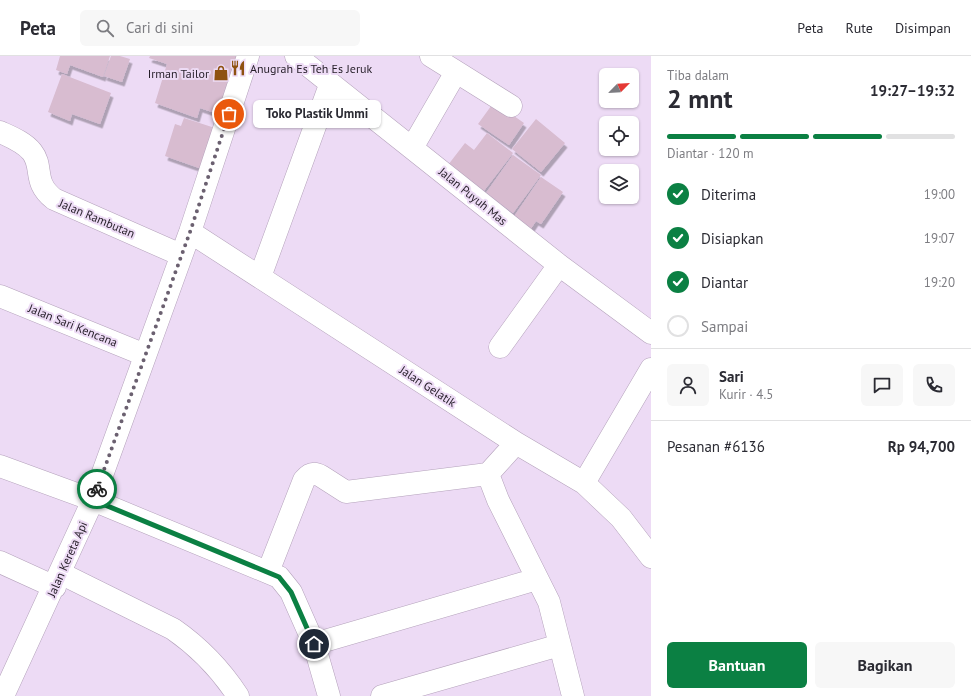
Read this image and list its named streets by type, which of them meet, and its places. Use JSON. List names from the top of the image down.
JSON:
{
  "streets": {
    "street": [
      "Jalan Puyuh Mas",
      "Jalan Rambutan",
      "Jalan Sari Kencana",
      "Jalan Gelatik",
      "Jalan Kereta Api"
    ]
  },
  "crossings": [
    ["Jalan Rambutan", "Jalan Kereta Api"],
    ["Jalan Sari Kencana", "Jalan Kereta Api"],
    ["Jalan Gelatik", "Jalan Kereta Api"]
  ],
  "places": {
    "restaurant": ["Anugrah Es Teh Es Jeruk"],
    "shop": ["Irman Tailor"],
    "other": ["Toko Plastik Ummi"]
  },
  "north": "top right",
  "page": {
    "header": "Peta",
    "search": "Cari di sini",
    "nav": ["Peta", "Rute", "Disimpan"],
    "heading": ["2 mnt", "Tiba dalam", "19:27–19:32"],
    "panel": [
      "Sari",
      "Kurir · 4.5",
      "Pesanan #6136",
      "Rp 94,700"
    ],
    "bubble": "Toko Plastik Ummi",
    "bar": "Diantar · 120 m",
    "list": [
      ["Diterima", "19:00"],
      ["Disiapkan", "19:07"],
      ["Diantar", "19:20"],
      "Sampai"
    ],
    "buttons": ["Bantuan", "Bagikan"]
  }
}
